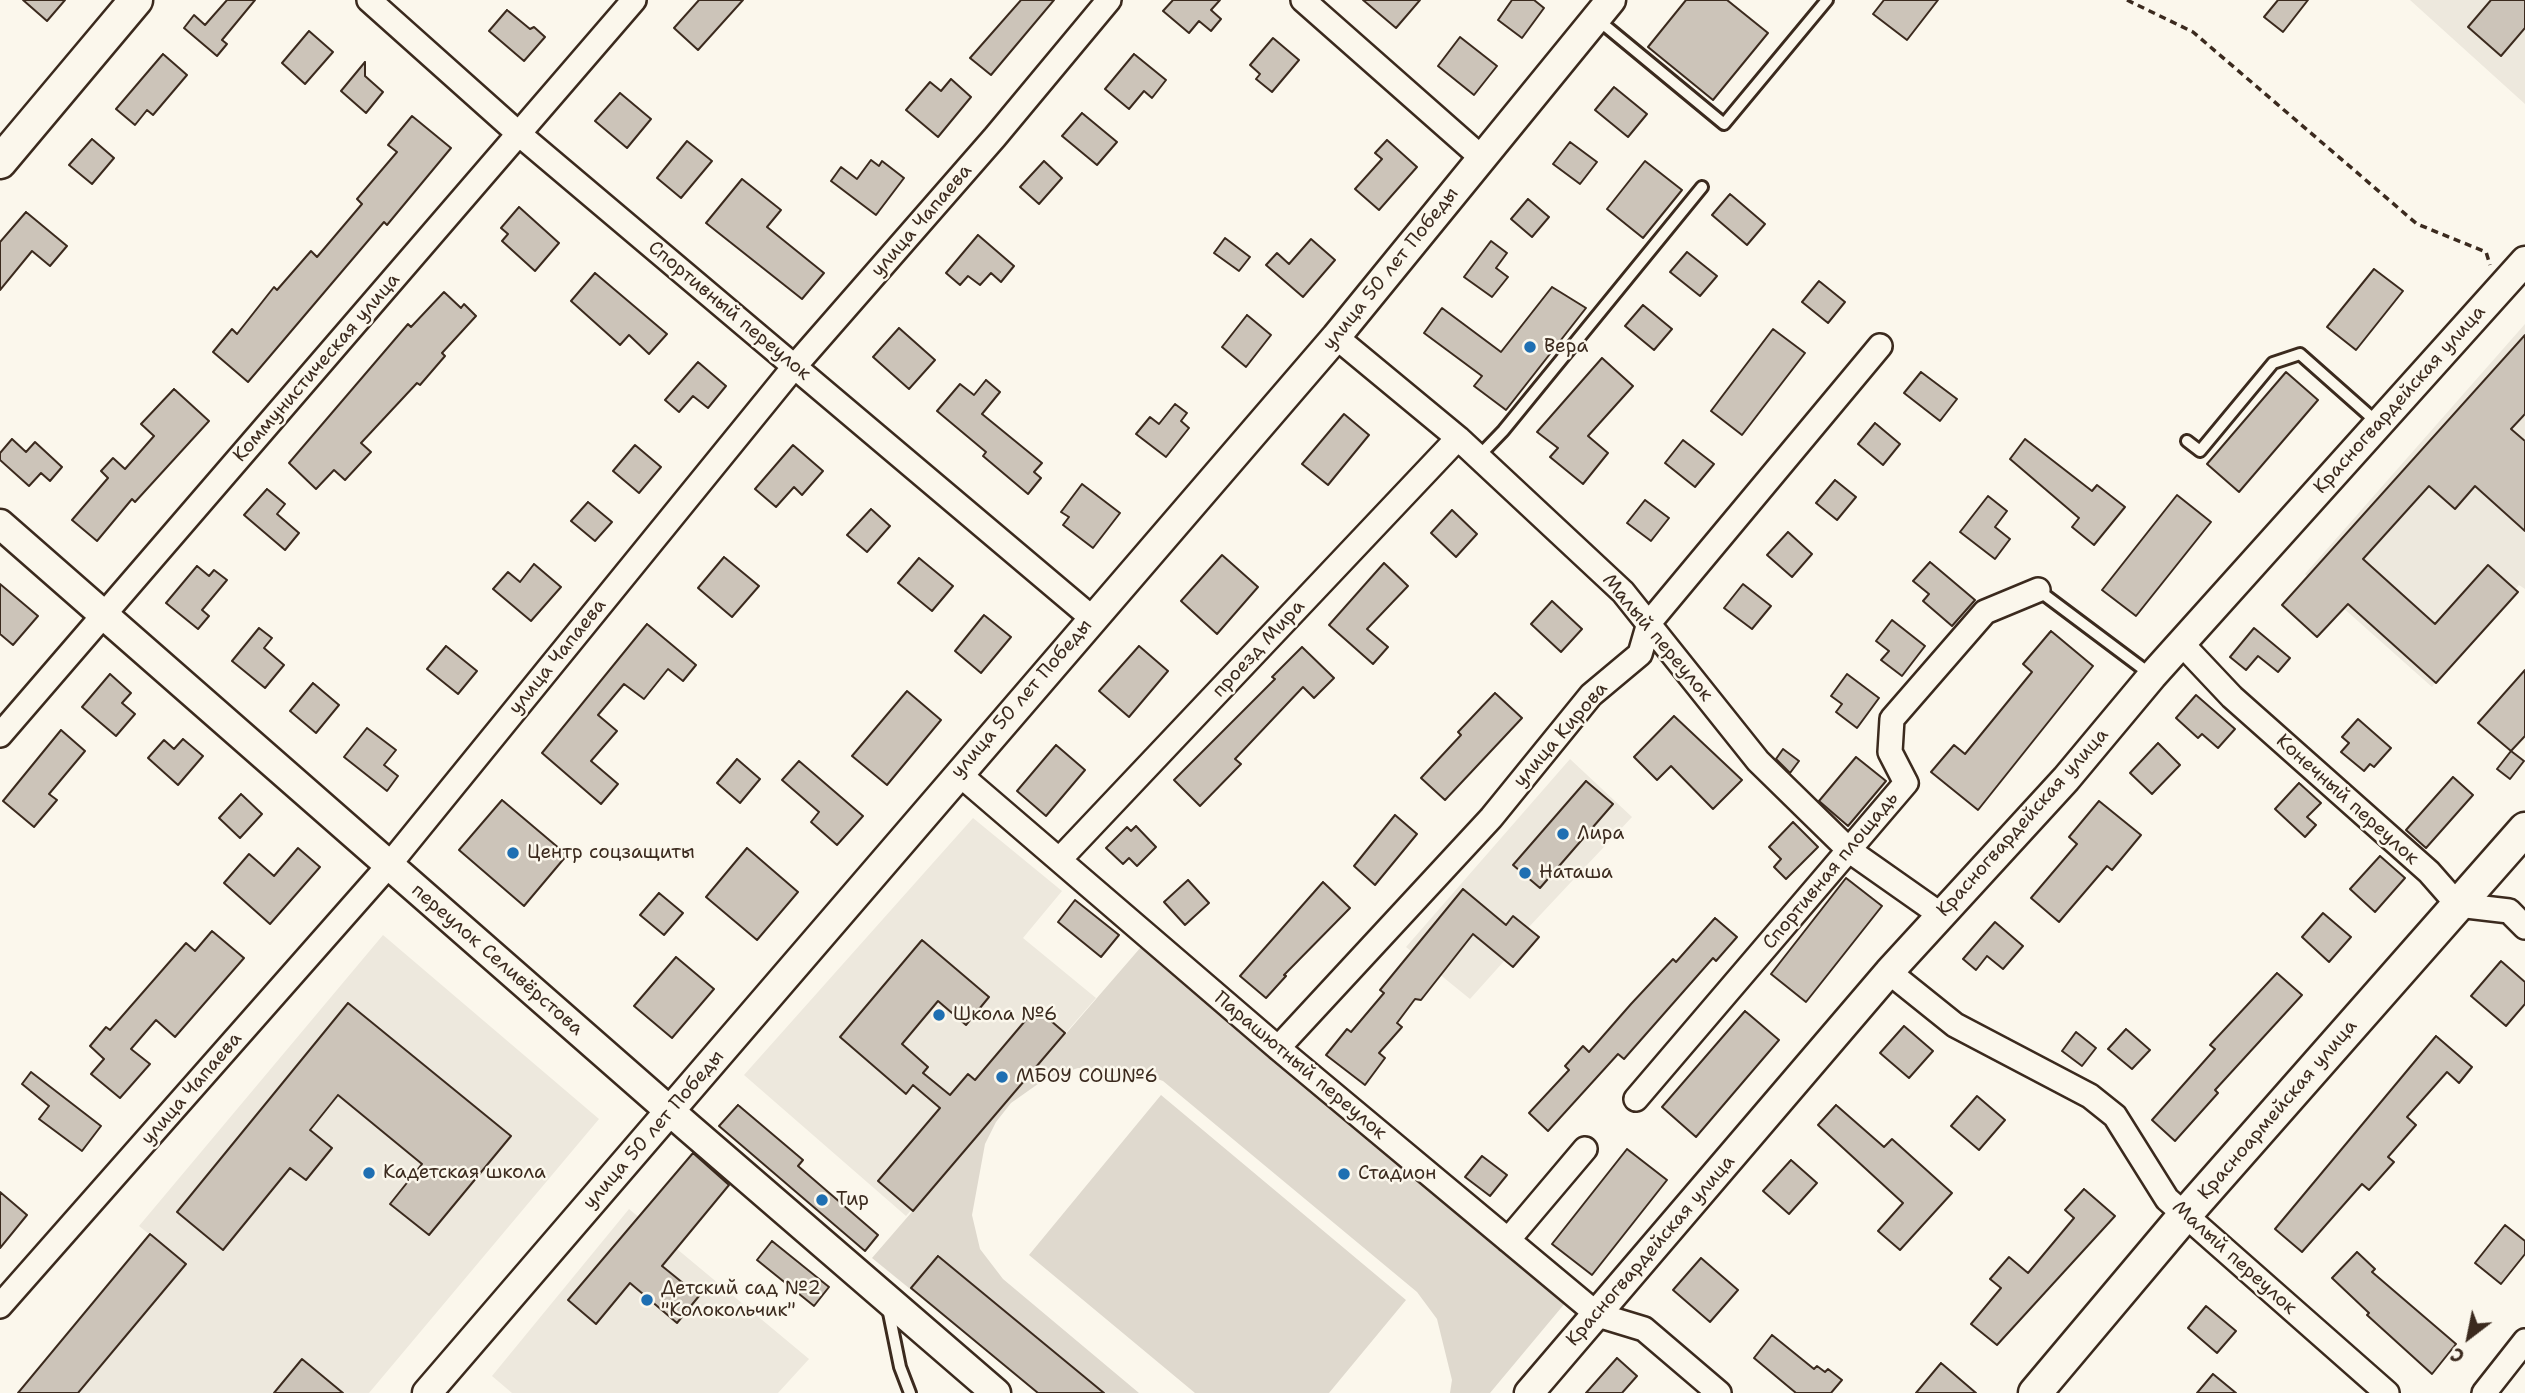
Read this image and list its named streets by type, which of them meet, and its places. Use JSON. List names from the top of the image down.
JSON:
{
  "streets": {
    "main road": ["Красноармейская улица"],
    "street": [
      "улица Чапаева",
      "улица 50 лет Победы",
      "Спортивный переулок",
      "Коммунистическая улица",
      "Красногвардейская улица",
      "Малый переулок",
      "проезд Мира",
      "улица Кирова",
      "Конечный переулок",
      "Спортивная площадь",
      "переулок Селивёрстова",
      "Парашютный переулок"
    ]
  },
  "crossings": [
    ["улица Чапаева", "Спортивный переулок"],
    ["улица Чапаева", "переулок Селивёрстова"],
    ["улица 50 лет Победы", "Спортивный переулок"],
    ["улица 50 лет Победы", "Малый переулок"],
    ["улица 50 лет Победы", "переулок Селивёрстова"],
    ["улица 50 лет Победы", "Парашютный переулок"],
    ["Спортивный переулок", "Коммунистическая улица"],
    ["Коммунистическая улица", "переулок Селивёрстова"],
    ["Красногвардейская улица", "Малый переулок"],
    ["Красногвардейская улица", "Конечный переулок"],
    ["Красногвардейская улица", "Парашютный переулок"],
    ["Малый переулок", "проезд Мира"],
    ["Малый переулок", "улица Кирова"],
    ["Малый переулок", "Спортивная площадь"],
    ["Малый переулок", "Красноармейская улица"],
    ["проезд Мира", "Парашютный переулок"],
    ["улица Кирова", "Парашютный переулок"],
    ["Конечный переулок", "Красноармейская улица"]
  ],
  "places": [
    "Вера",
    "Лира",
    "Центр соцзащиты",
    "Наташа",
    "Школа №6",
    "МБОУ СОШ№6",
    "Кадетская школа",
    "Стадион",
    "Тир",
    "Детский сад №2 \"Колокольчик\""
  ],
  "north": "bottom left"
}
